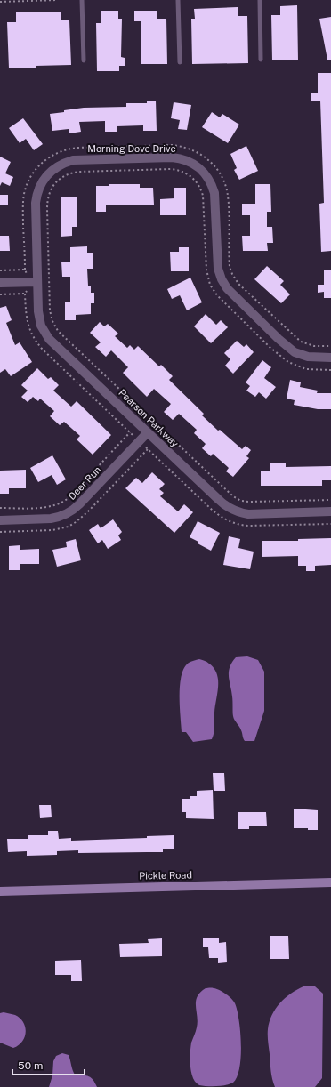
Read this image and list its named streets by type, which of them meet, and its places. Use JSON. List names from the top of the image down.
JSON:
{
  "streets": {
    "street": [
      "Morning Dove Drive",
      "Pearson Parkway",
      "Deer Run",
      "Pickle Road"
    ]
  },
  "crossings": [
    ["Morning Dove Drive", "Pearson Parkway"],
    ["Pearson Parkway", "Deer Run"]
  ],
  "scale_bar": "50 m"
}
